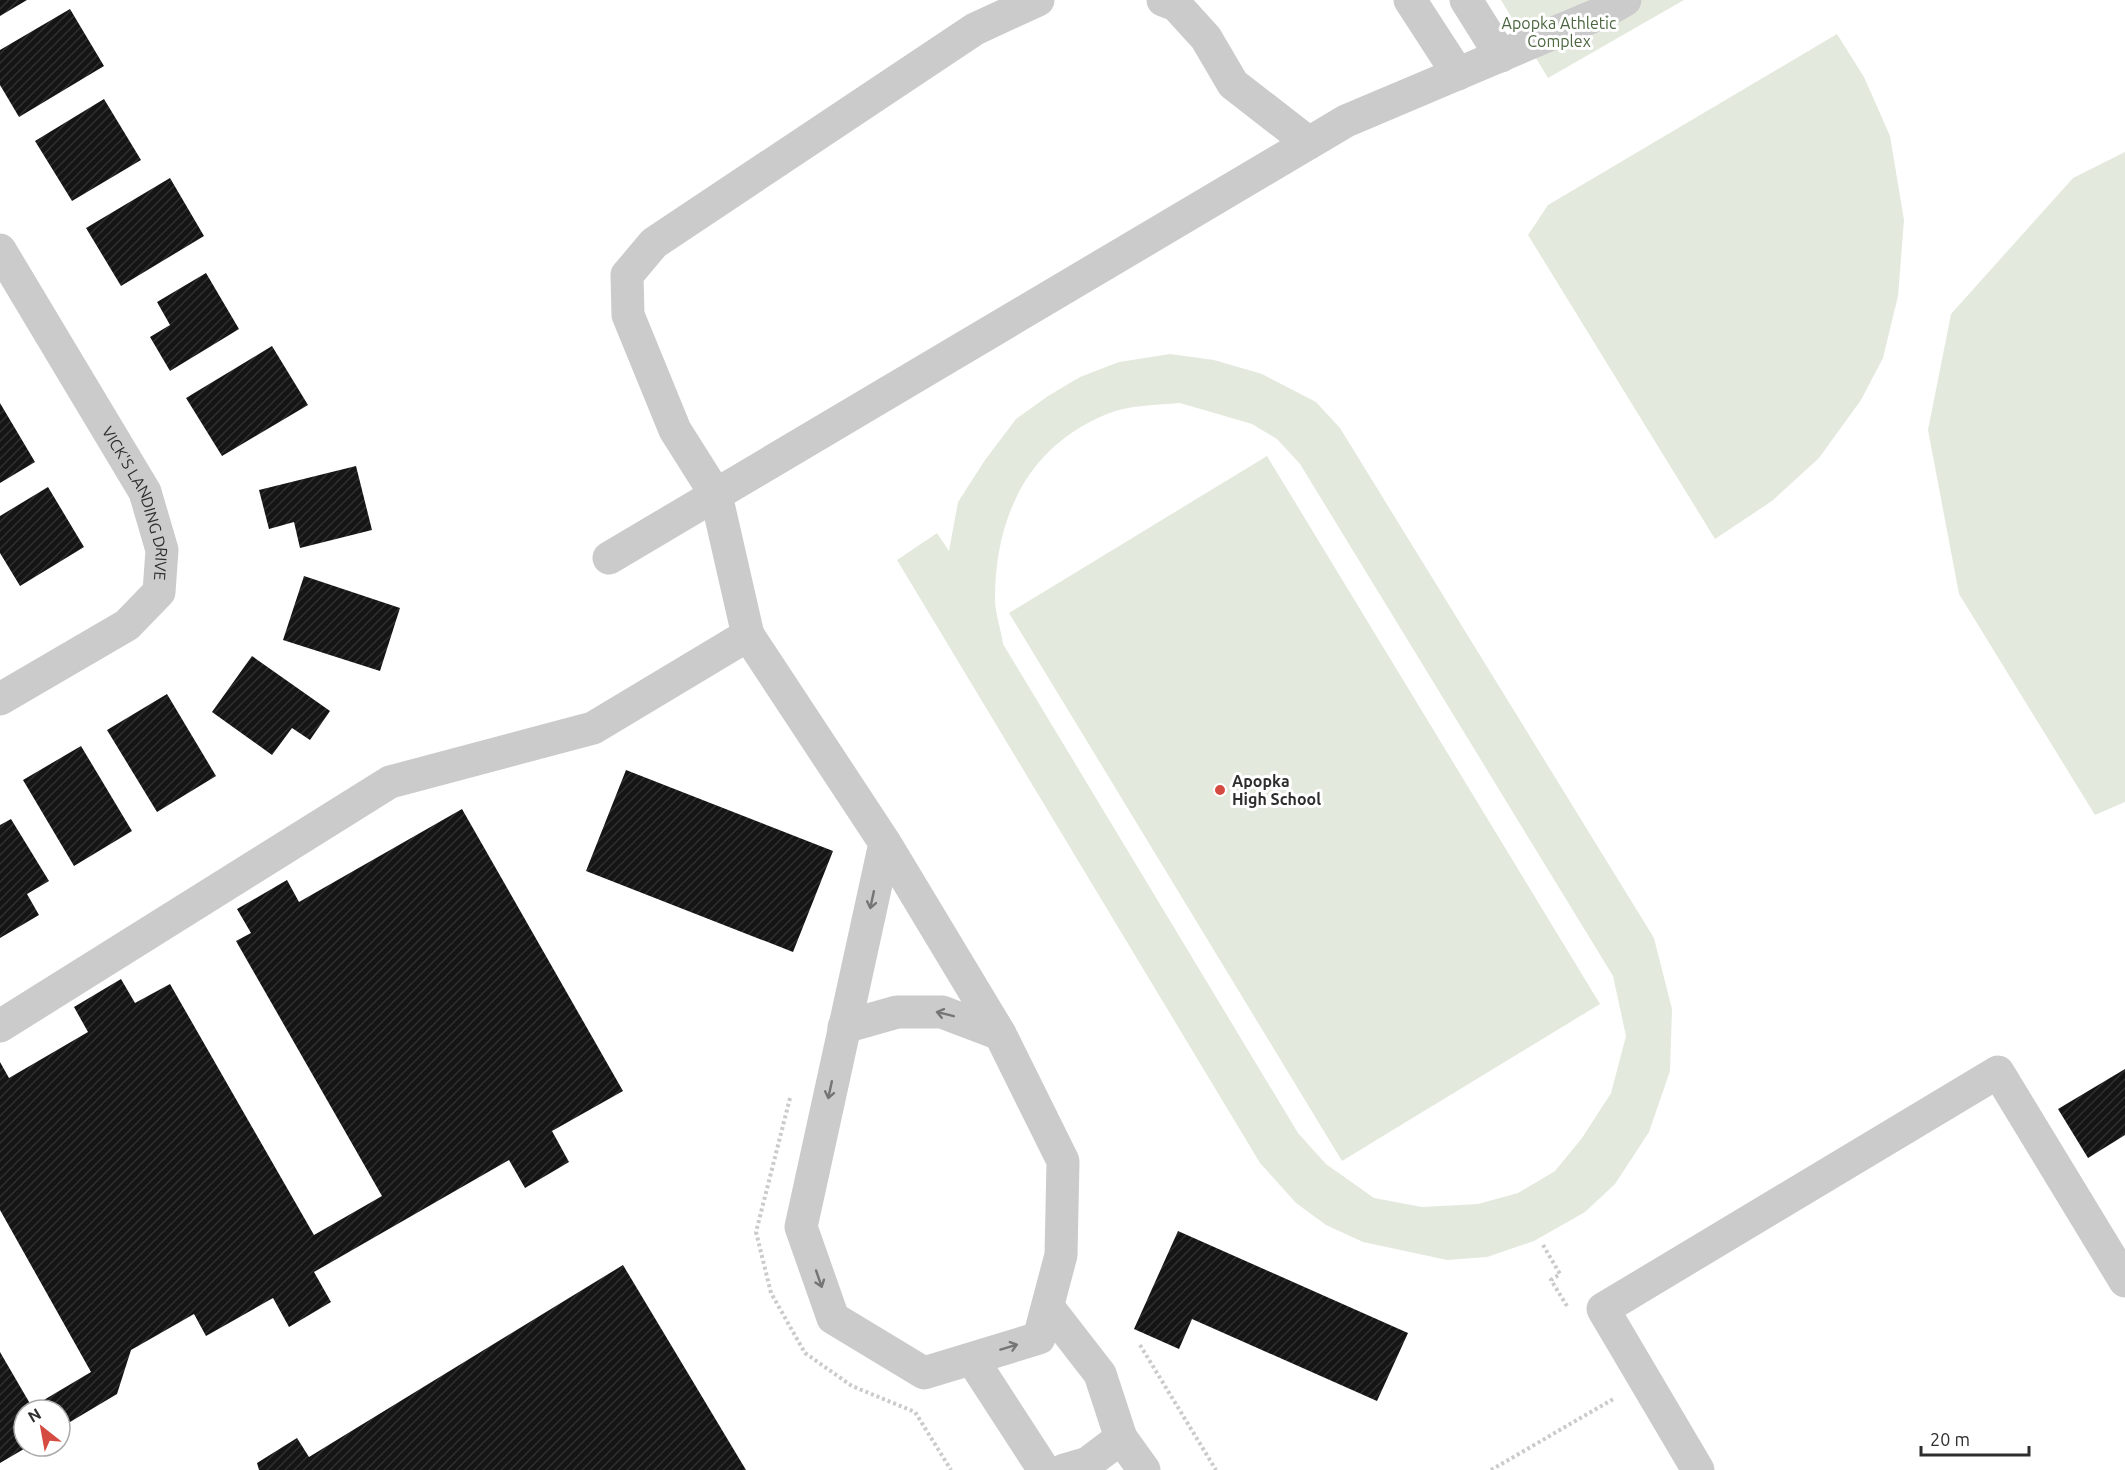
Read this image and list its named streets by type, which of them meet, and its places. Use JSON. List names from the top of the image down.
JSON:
{
  "streets": {
    "street": ["VICK'S LANDING DRIVE"]
  },
  "parks": ["Apopka Athletic Complex"],
  "places": ["Apopka High School"],
  "scale_bar": "20 m",
  "north": "top left"
}
